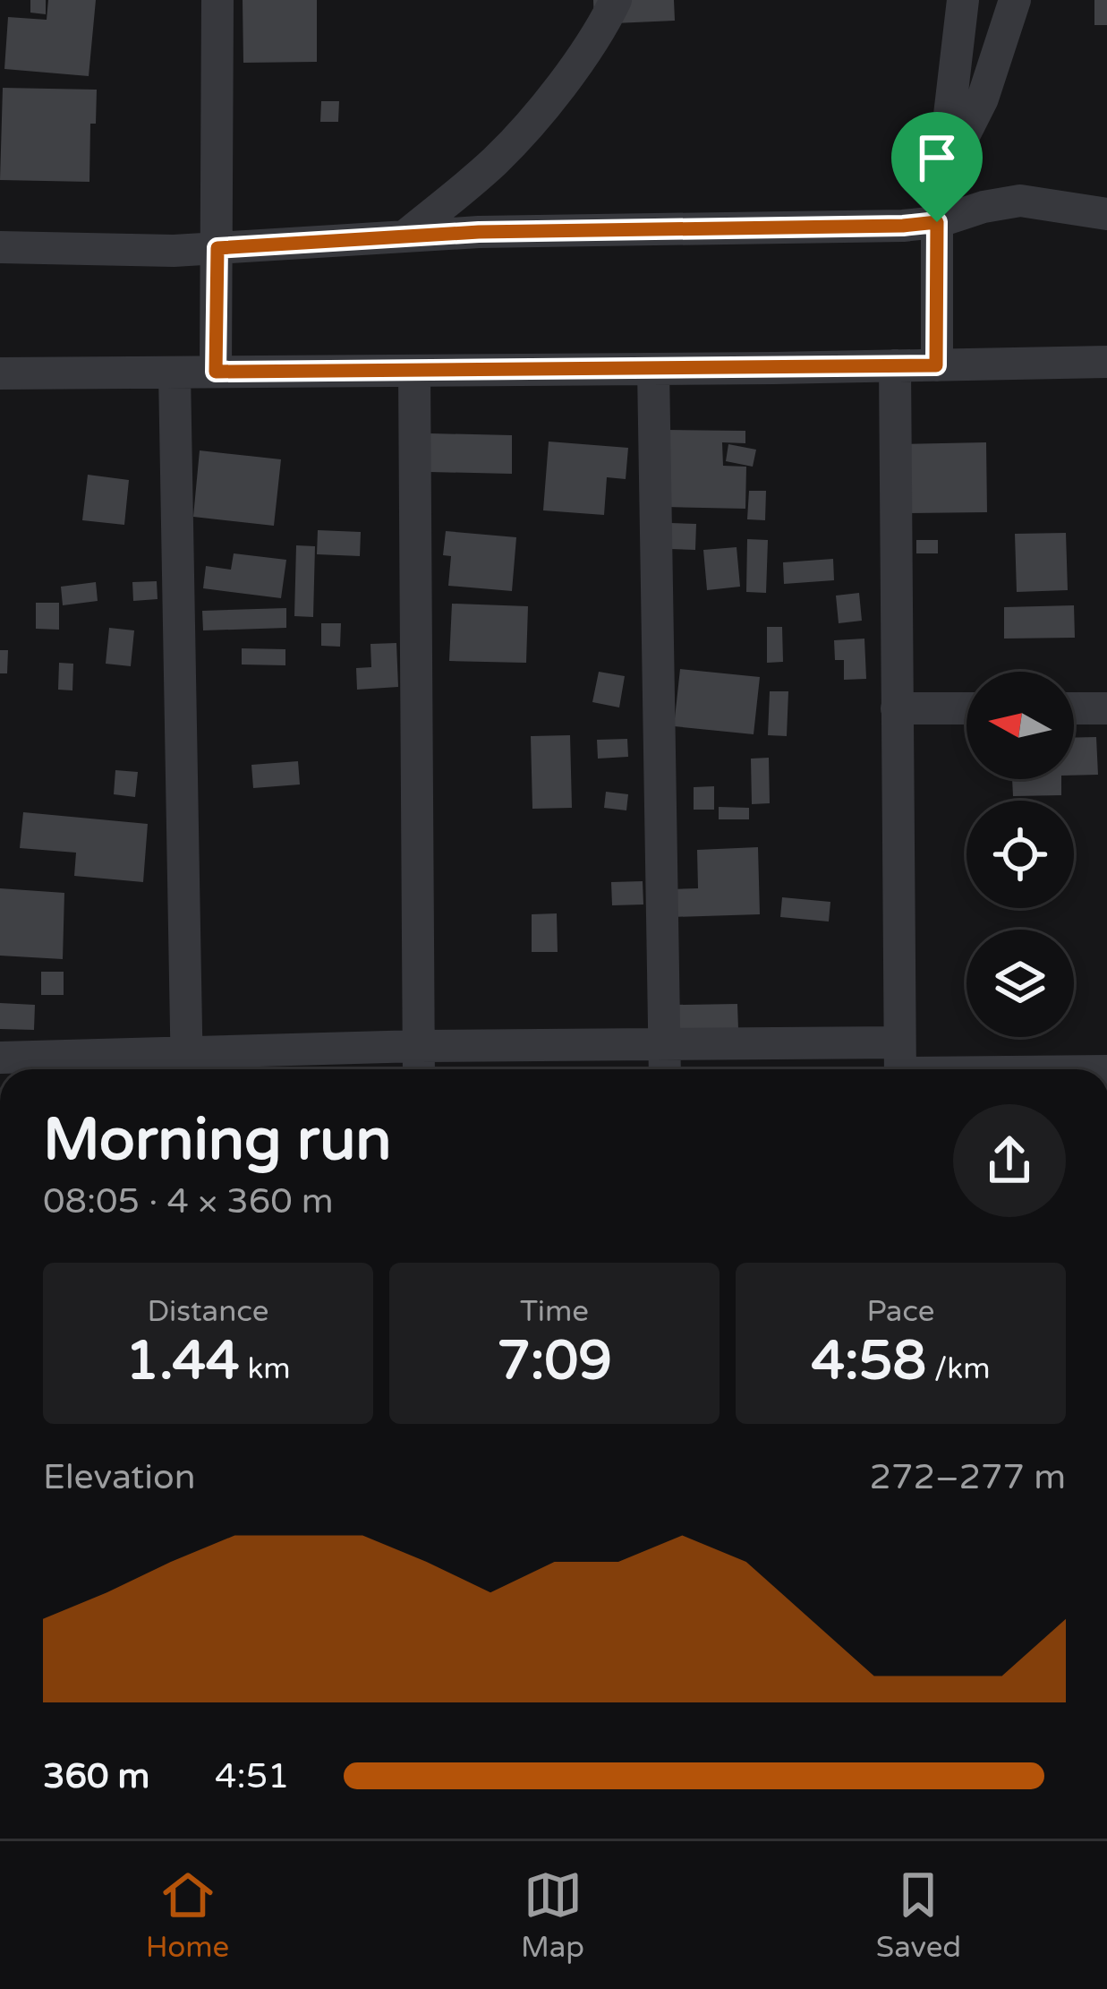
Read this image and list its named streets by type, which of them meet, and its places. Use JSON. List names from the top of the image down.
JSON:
{
  "north": "left",
  "page": {
    "heading": ["Morning run", "08:05 · 4 × 360 m"],
    "stats": [
      ["Distance", "1.44 km"],
      ["Time", "7:09"],
      ["Pace", "4:58 /km"]
    ],
    "chart": ["Elevation", "272–277 m"],
    "list": [
      {
        "name": "360 m",
        "note": "4:51"
      }
    ],
    "tabs": ["Home", "Map", "Saved"]
  }
}
